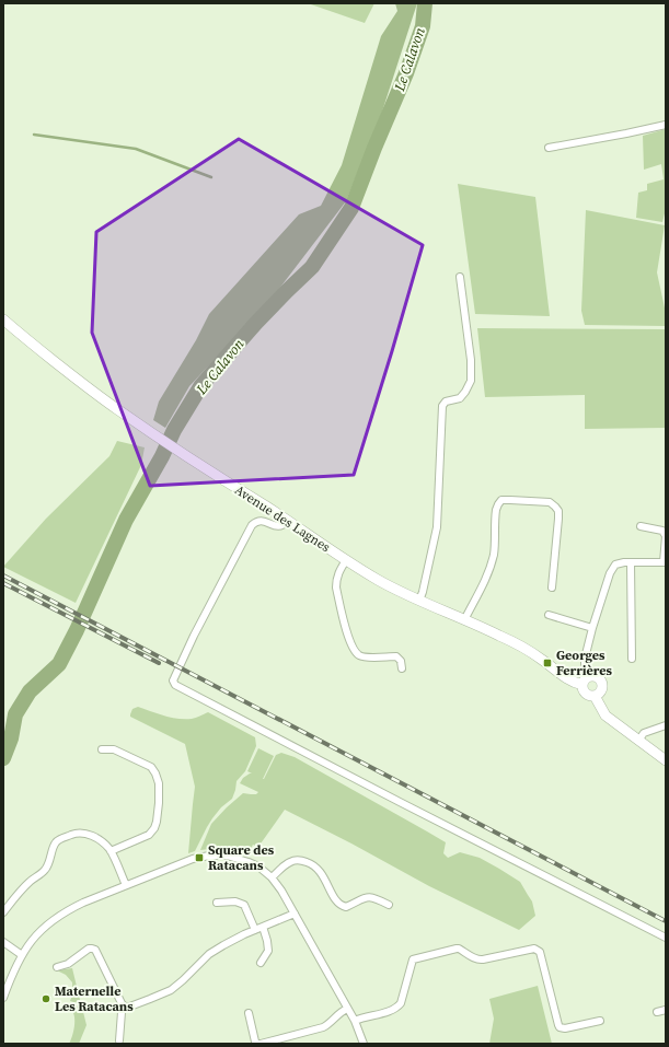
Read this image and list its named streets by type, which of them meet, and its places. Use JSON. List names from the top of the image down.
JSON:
{
  "streets": {
    "street": ["Avenue des Lagnes"]
  },
  "water": ["Le Calavon"],
  "places": {
    "transit": ["Georges Ferrières", "Square des Ratacans"],
    "other": ["Maternelle Les Ratacans"]
  }
}
